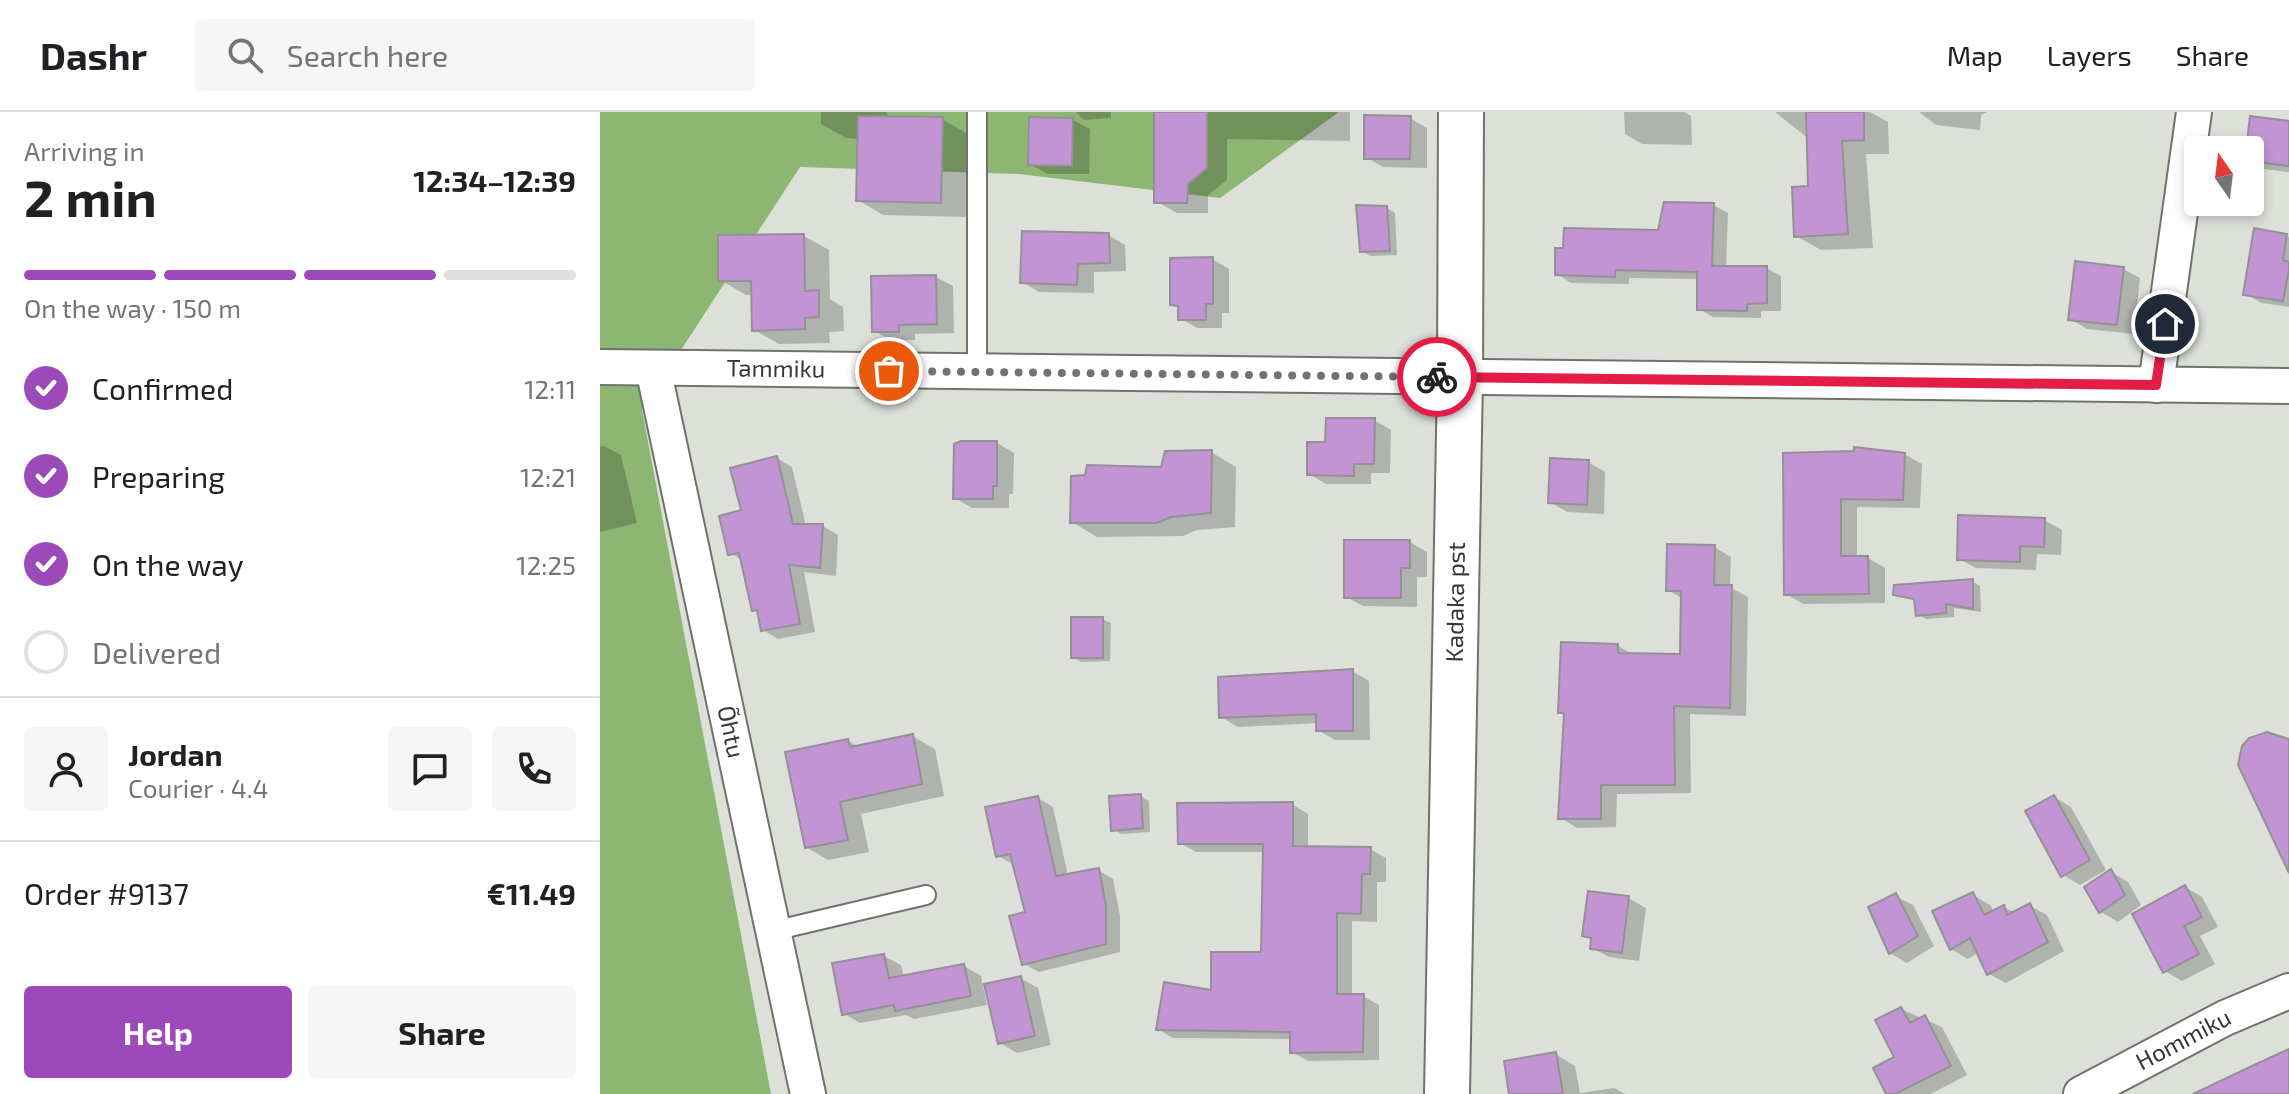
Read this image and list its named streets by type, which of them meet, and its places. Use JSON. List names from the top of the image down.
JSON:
{
  "streets": {
    "main road": ["Kadaka pst"],
    "street": ["Tammiku", "Õhtu", "Hommiku"]
  },
  "crossings": [
    ["Tammiku", "Kadaka pst"],
    ["Tammiku", "Õhtu"]
  ],
  "north": "top",
  "page": {
    "header": "Dashr",
    "search": "Search here",
    "nav": ["Map", "Layers", "Share"],
    "heading": ["2 min", "Arriving in", "12:34–12:39"],
    "panel": [
      "Jordan",
      "Courier · 4.4",
      "Order #9137",
      "€11.49"
    ],
    "bar": "On the way · 150 m",
    "list": [
      ["Confirmed", "12:11"],
      ["Preparing", "12:21"],
      ["On the way", "12:25"],
      "Delivered"
    ],
    "buttons": ["Help", "Share"]
  }
}
